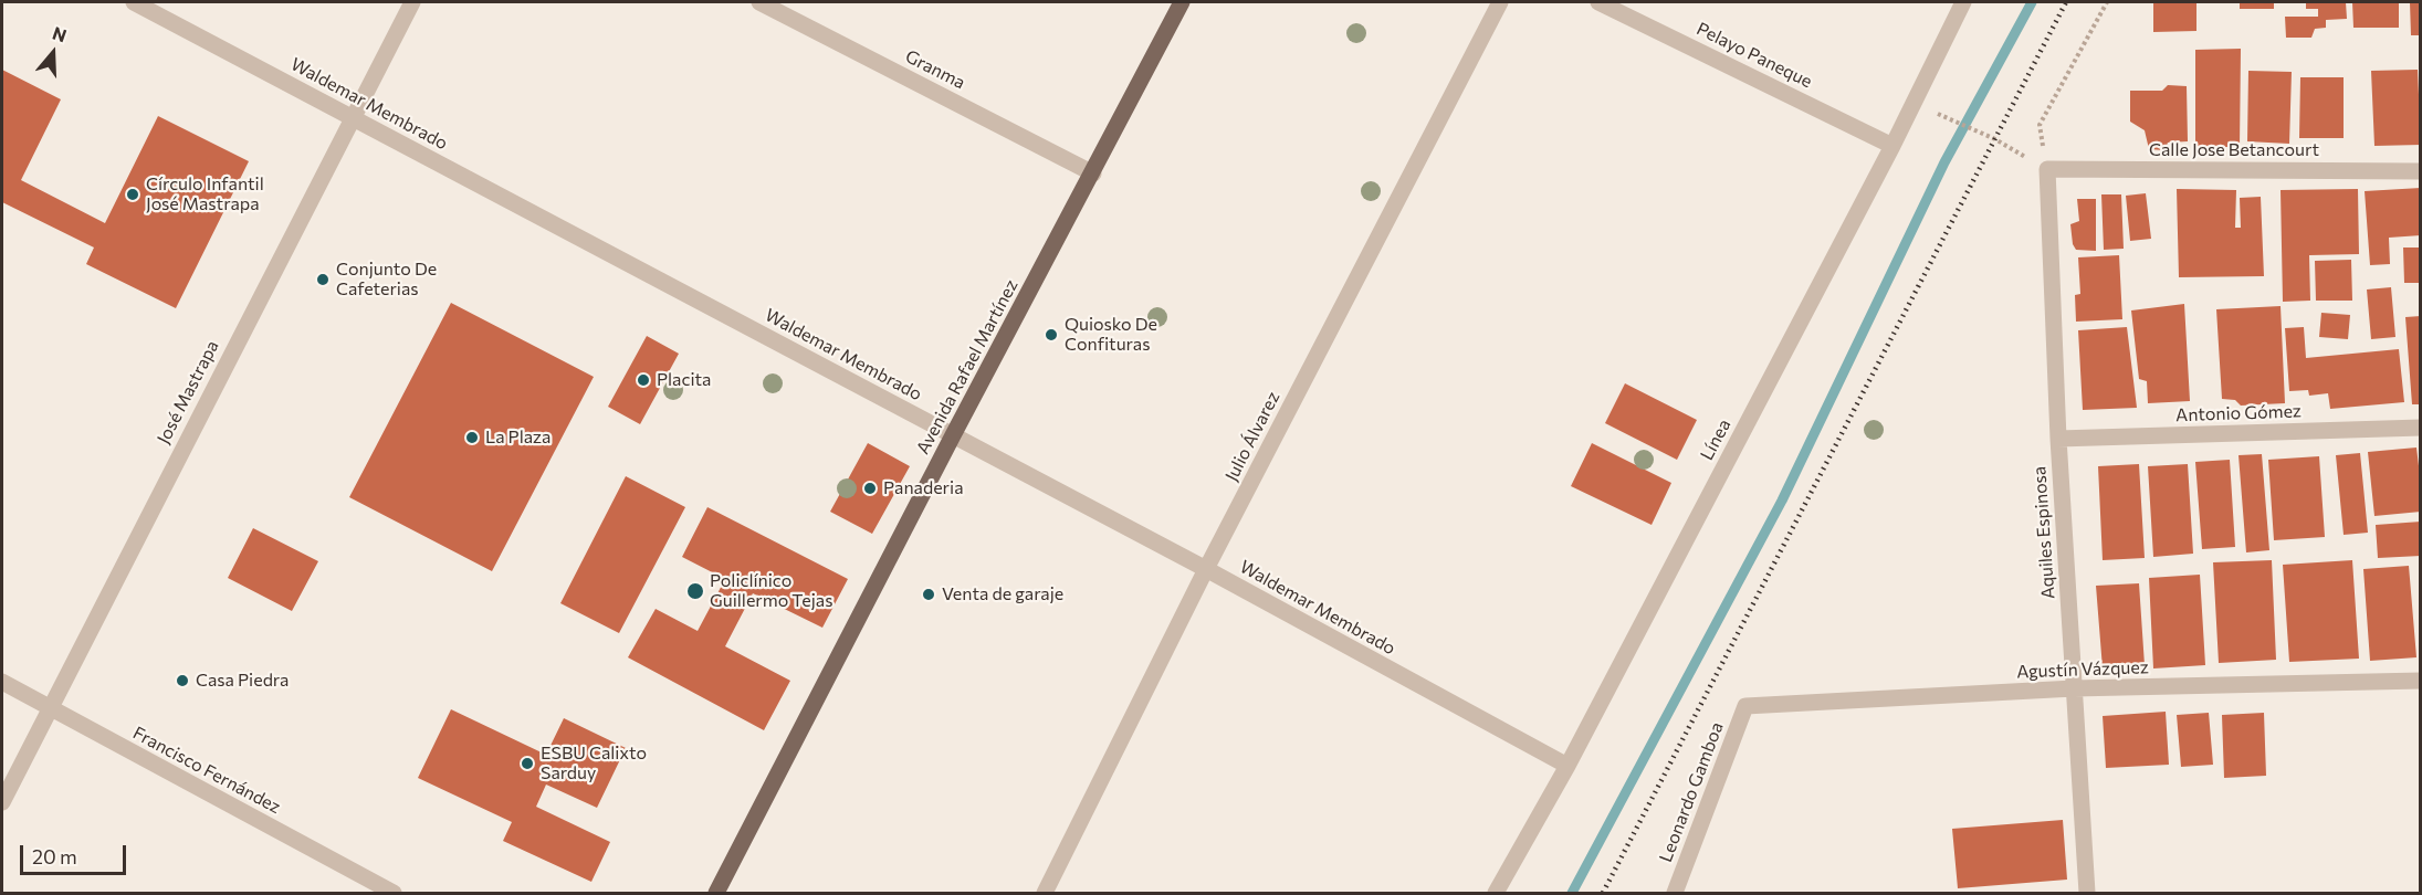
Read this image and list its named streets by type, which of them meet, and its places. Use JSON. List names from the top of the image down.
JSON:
{
  "streets": {
    "main road": ["Avenida Rafael Martínez"],
    "street": [
      "Pelayo Paneque",
      "Granma",
      "Waldemar Membrado",
      "Calle Jose Betancourt",
      "José Mastrapa",
      "Antonio Gómez",
      "Julio Álvarez",
      "Línea",
      "Aquiles Espinosa",
      "Agustín Vázquez",
      "Francisco Fernández",
      "Leonardo Gamboa"
    ]
  },
  "crossings": [
    ["Pelayo Paneque", "Línea"],
    ["Granma", "Avenida Rafael Martínez"],
    ["Waldemar Membrado", "Avenida Rafael Martínez"],
    ["Waldemar Membrado", "José Mastrapa"],
    ["Waldemar Membrado", "Julio Álvarez"],
    ["Waldemar Membrado", "Línea"],
    ["Calle Jose Betancourt", "Aquiles Espinosa"],
    ["José Mastrapa", "Francisco Fernández"],
    ["Antonio Gómez", "Aquiles Espinosa"],
    ["Aquiles Espinosa", "Agustín Vázquez"],
    ["Agustín Vázquez", "Leonardo Gamboa"]
  ],
  "places": [
    "Círculo Infantil José Mastrapa",
    "Conjunto De Cafeterias",
    "Quiosko De Confituras",
    "Placita",
    "La Plaza",
    "Panaderia",
    "Policlínico Guillermo Tejas",
    "Venta de garaje",
    "Casa Piedra",
    "ESBU Calixto Sarduy"
  ],
  "scale_bar": "20 m",
  "north": "top"
}
